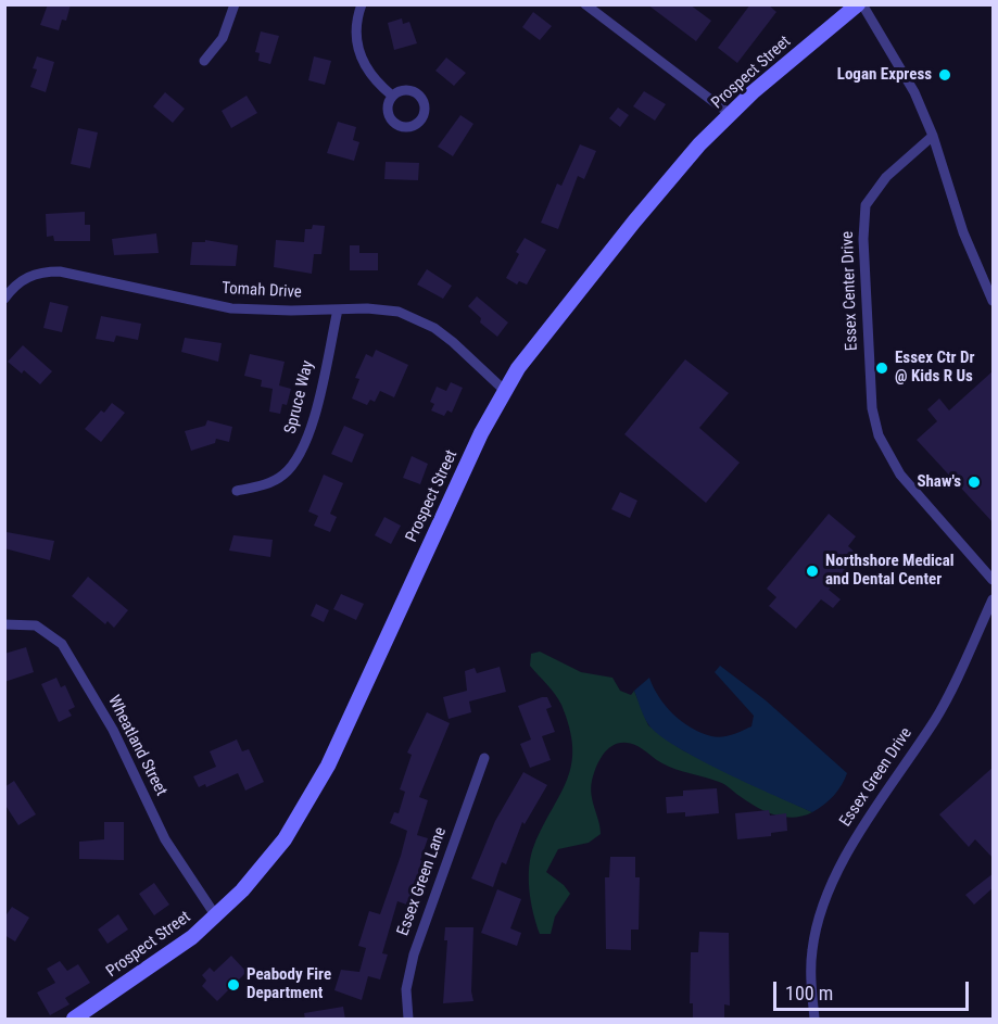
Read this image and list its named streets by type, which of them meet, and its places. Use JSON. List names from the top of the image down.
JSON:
{
  "streets": {
    "street": [
      "Prospect Street",
      "Tomah Drive",
      "Essex Center Drive",
      "Spruce Way",
      "Wheatland Street",
      "Essex Green Drive",
      "Essex Green Lane"
    ]
  },
  "crossings": [
    ["Prospect Street", "Tomah Drive"],
    ["Prospect Street", "Wheatland Street"],
    ["Tomah Drive", "Spruce Way"]
  ],
  "places": [
    "Logan Express",
    "Essex Ctr Dr @ Kids R Us",
    "Shaw's",
    "Northshore Medical and Dental Center",
    "Peabody Fire Department"
  ],
  "scale_bar": "100 m"
}
